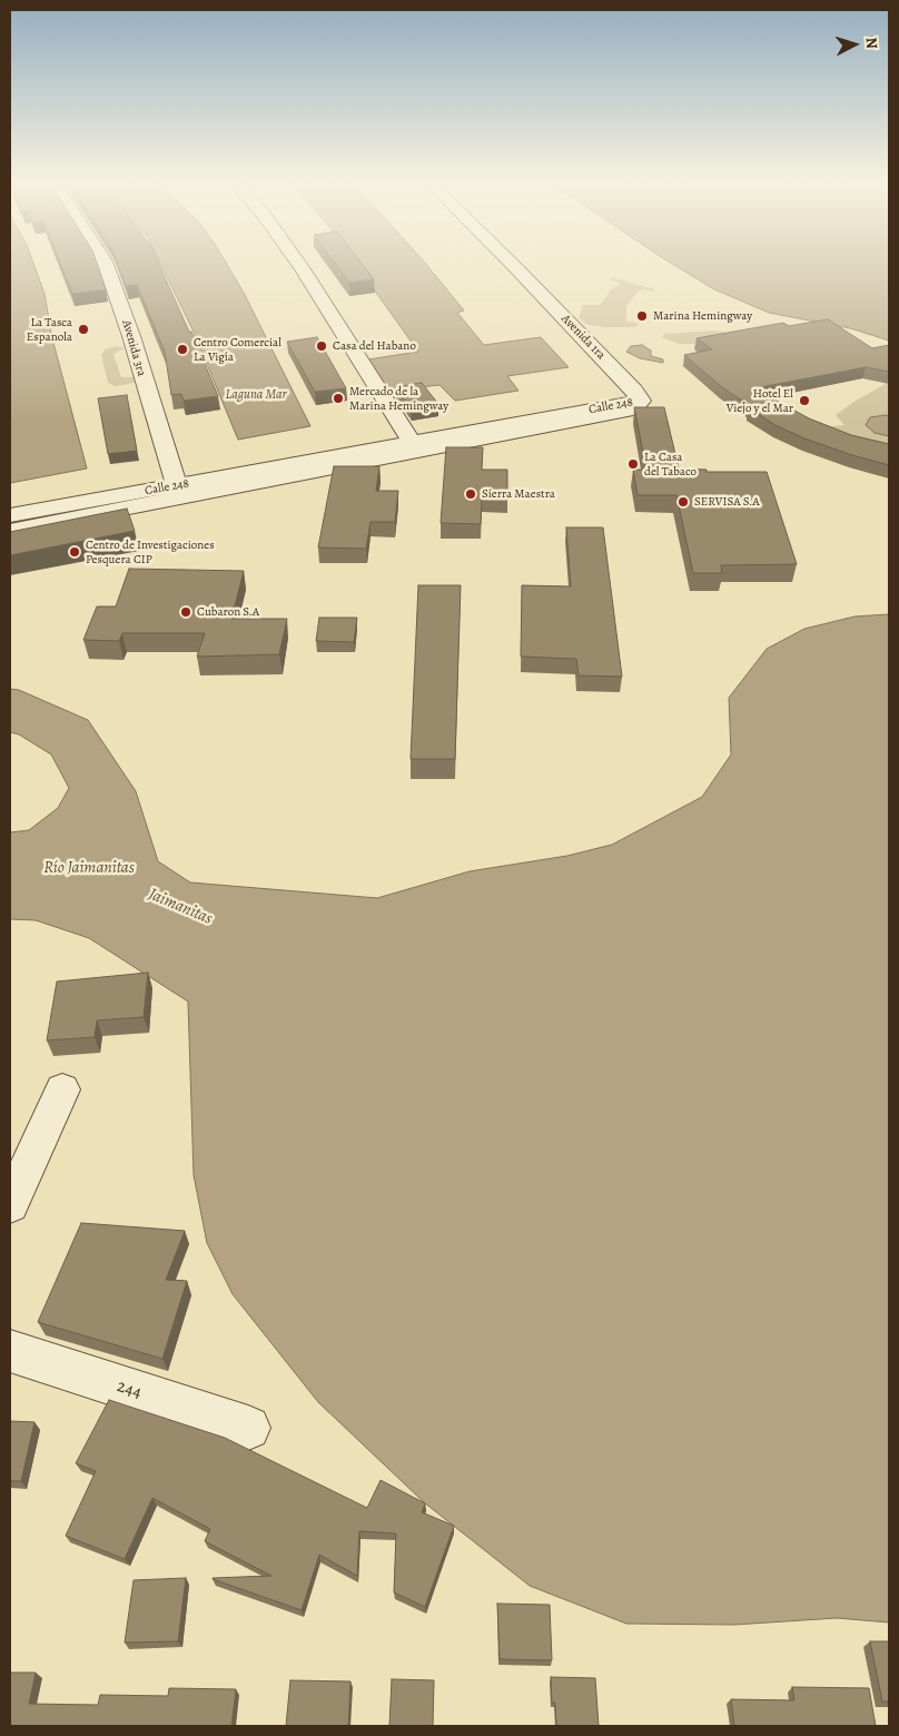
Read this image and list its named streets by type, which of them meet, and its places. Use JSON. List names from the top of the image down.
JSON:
{
  "streets": {
    "street": [
      "Avenida 1ra",
      "Avenida 3ra",
      "Calle 248",
      "244"
    ]
  },
  "crossings": [
    ["Avenida 1ra", "Calle 248"],
    ["Avenida 3ra", "Calle 248"]
  ],
  "water": ["Laguna Mar", "Río Jaimanitas", "Jaimanitas"],
  "places": [
    "Marina Hemingway",
    "La Tasca Espanola",
    "Casa del Habano",
    "Centro Comercial La Vigía",
    "Mercado de la Marina Hemingway",
    "Hotel El Viejo y el Mar",
    "La Casa del Tabaco",
    "Sierra Maestra",
    "SERVISA S.A",
    "Centro de Investigaciones Pesquera CIP",
    "Cubaron S.A"
  ],
  "north": "right"
}
